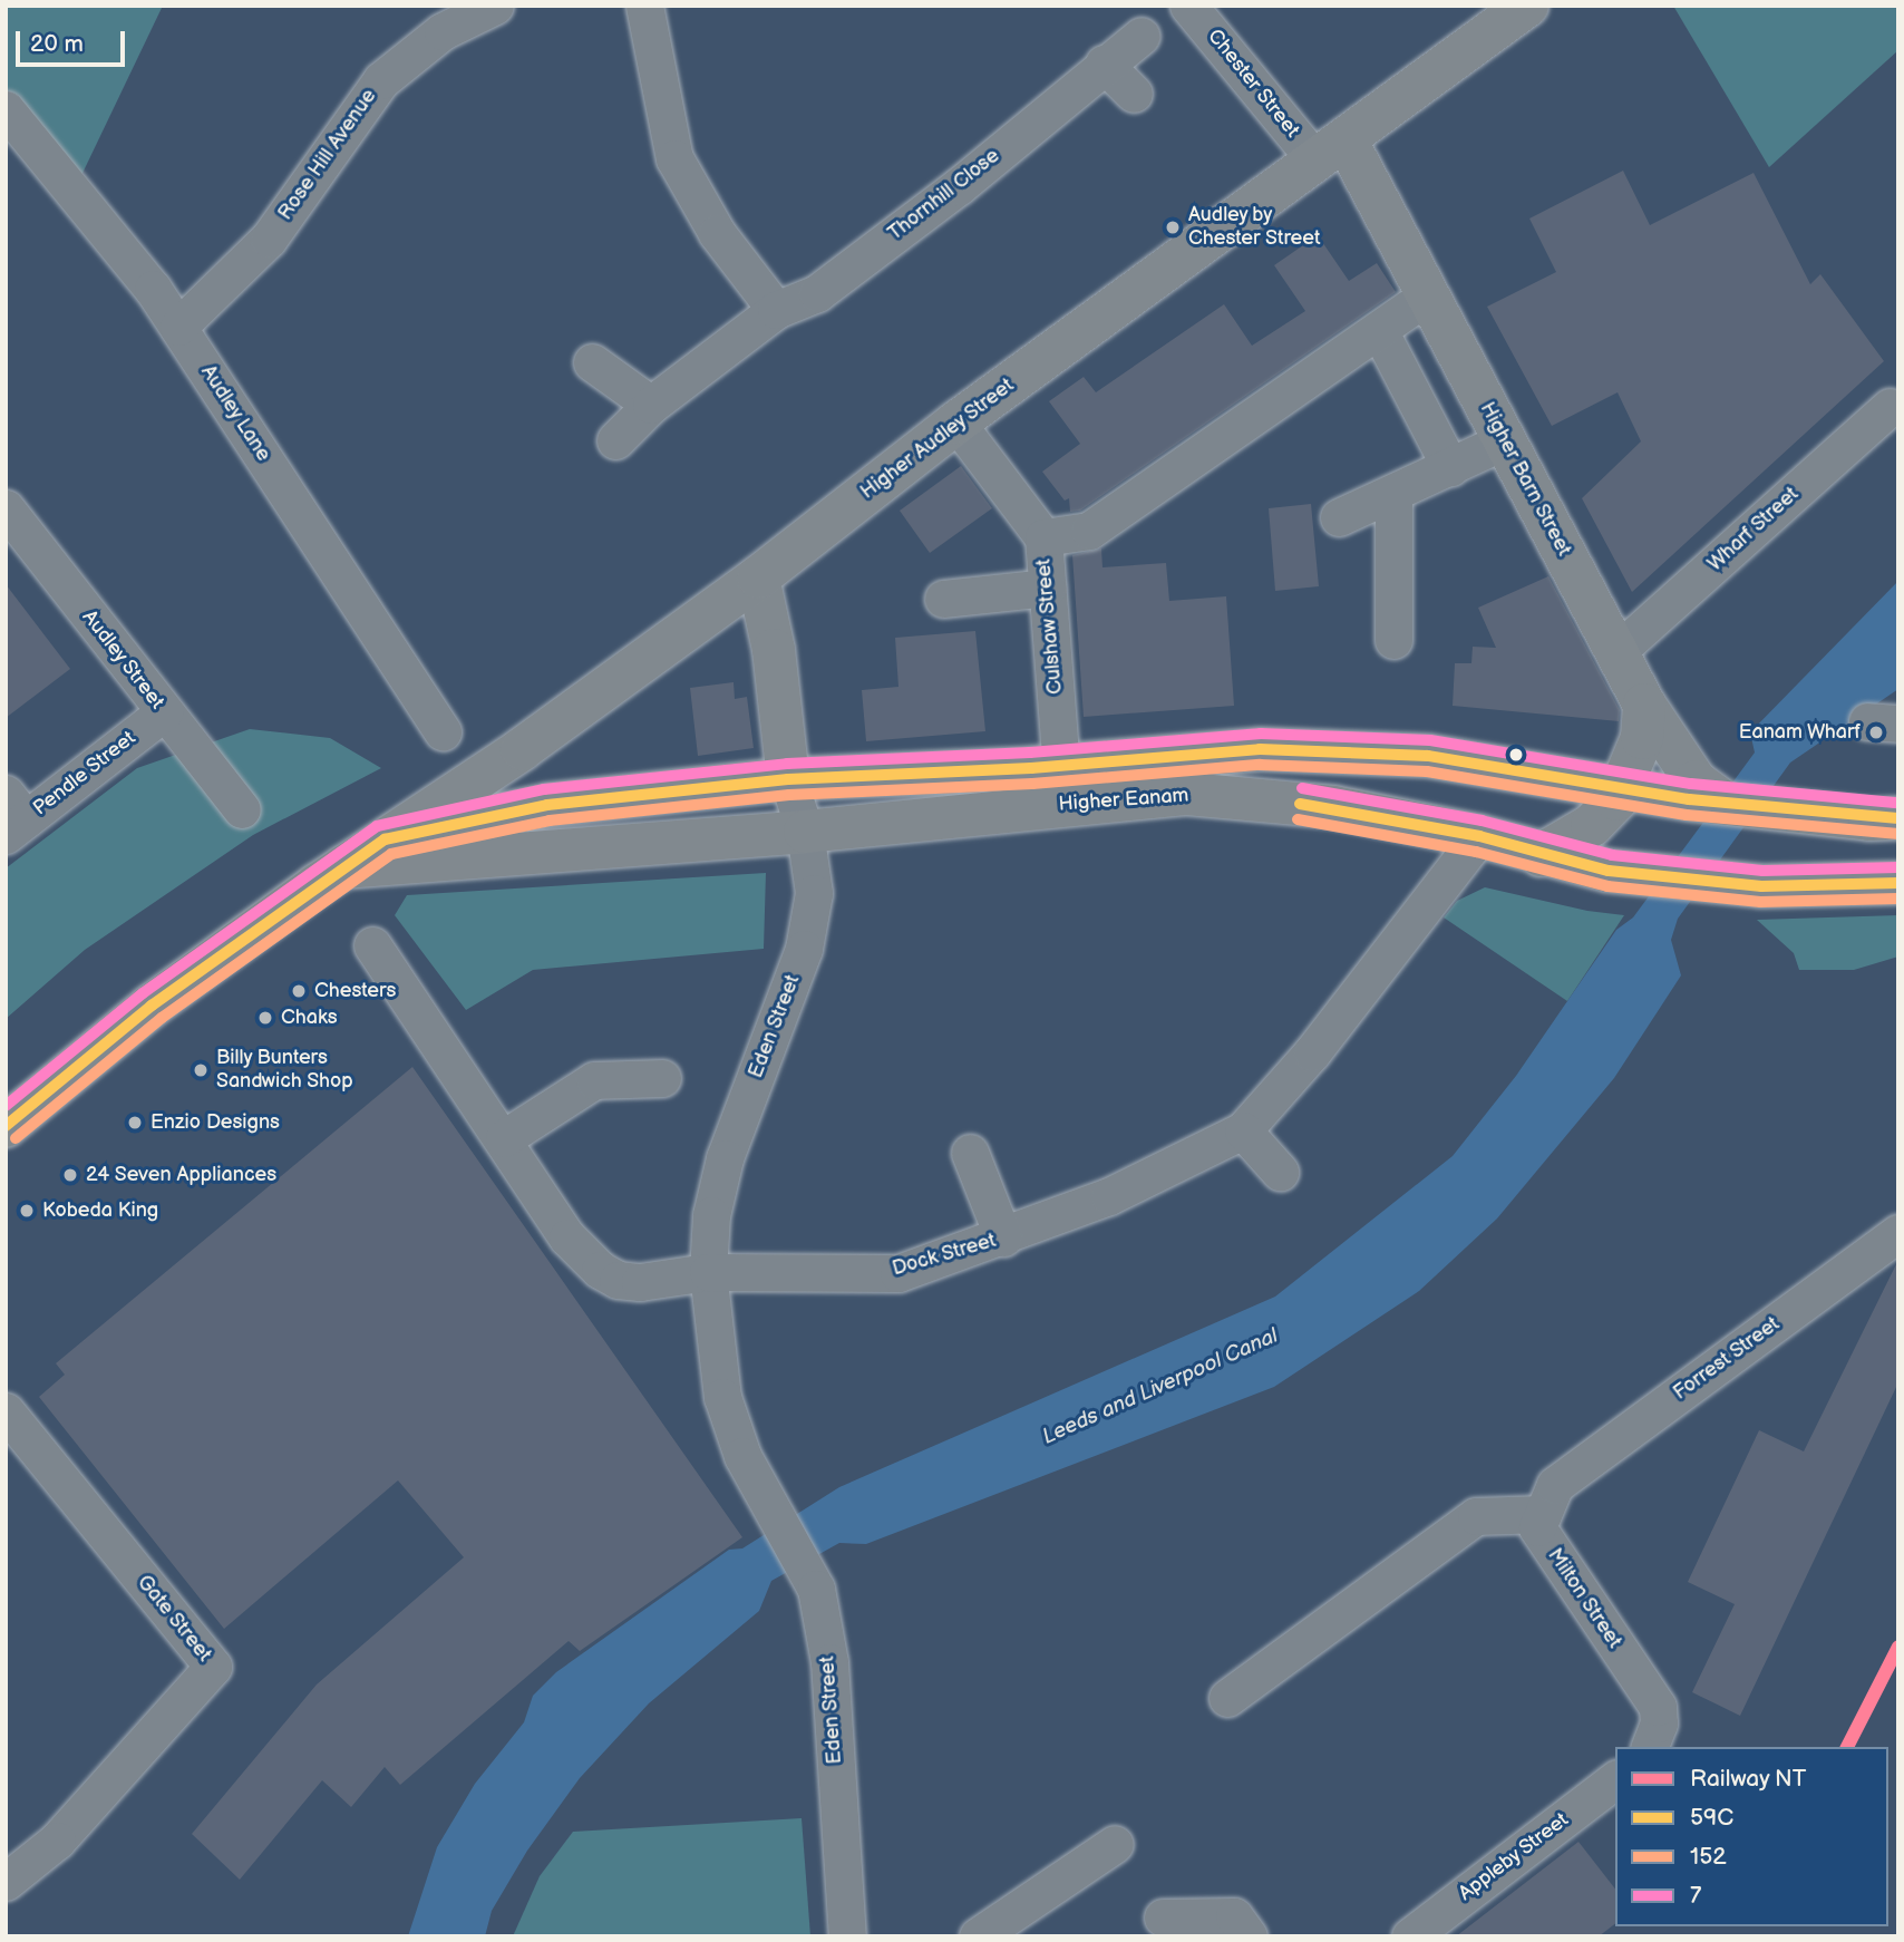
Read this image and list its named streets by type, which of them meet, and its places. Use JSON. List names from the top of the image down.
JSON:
{
  "streets": {
    "highway": ["Higher Audley Street", "Higher Barn Street", "Higher Eanam"],
    "street": [
      "Chester Street",
      "Rose Hill Avenue",
      "Thornhill Close",
      "Audley Lane",
      "Wharf Street",
      "Culshaw Street",
      "Audley Street",
      "Pendle Street",
      "Eden Street",
      "Dock Street",
      "Forrest Street",
      "Milton Street",
      "Gate Street",
      "Appleby Street"
    ]
  },
  "crossings": [
    ["Chester Street", "Higher Audley Street"],
    ["Chester Street", "Higher Barn Street"],
    ["Rose Hill Avenue", "Audley Lane"],
    ["Higher Audley Street", "Higher Barn Street"],
    ["Higher Audley Street", "Culshaw Street"],
    ["Higher Audley Street", "Higher Eanam"],
    ["Higher Barn Street", "Wharf Street"],
    ["Higher Barn Street", "Higher Eanam"],
    ["Culshaw Street", "Higher Eanam"],
    ["Audley Street", "Pendle Street"],
    ["Higher Eanam", "Eden Street"],
    ["Higher Eanam", "Dock Street"],
    ["Eden Street", "Dock Street"],
    ["Forrest Street", "Milton Street"]
  ],
  "water": ["Leeds and Liverpool Canal"],
  "places": [
    "Audley by Chester Street",
    "Eanam Wharf",
    "Chesters",
    "Chaks",
    "Billy Bunters Sandwich Shop",
    "Enzio Designs",
    "24 Seven Appliances",
    "Kobeda King"
  ],
  "lines": [
    "transit line 7",
    "transit line 59C",
    "transit line 152",
    "rail line NT"
  ],
  "legend": [
    "Railway NT",
    "59C",
    "152",
    "7"
  ],
  "scale_bar": "20 m"
}
